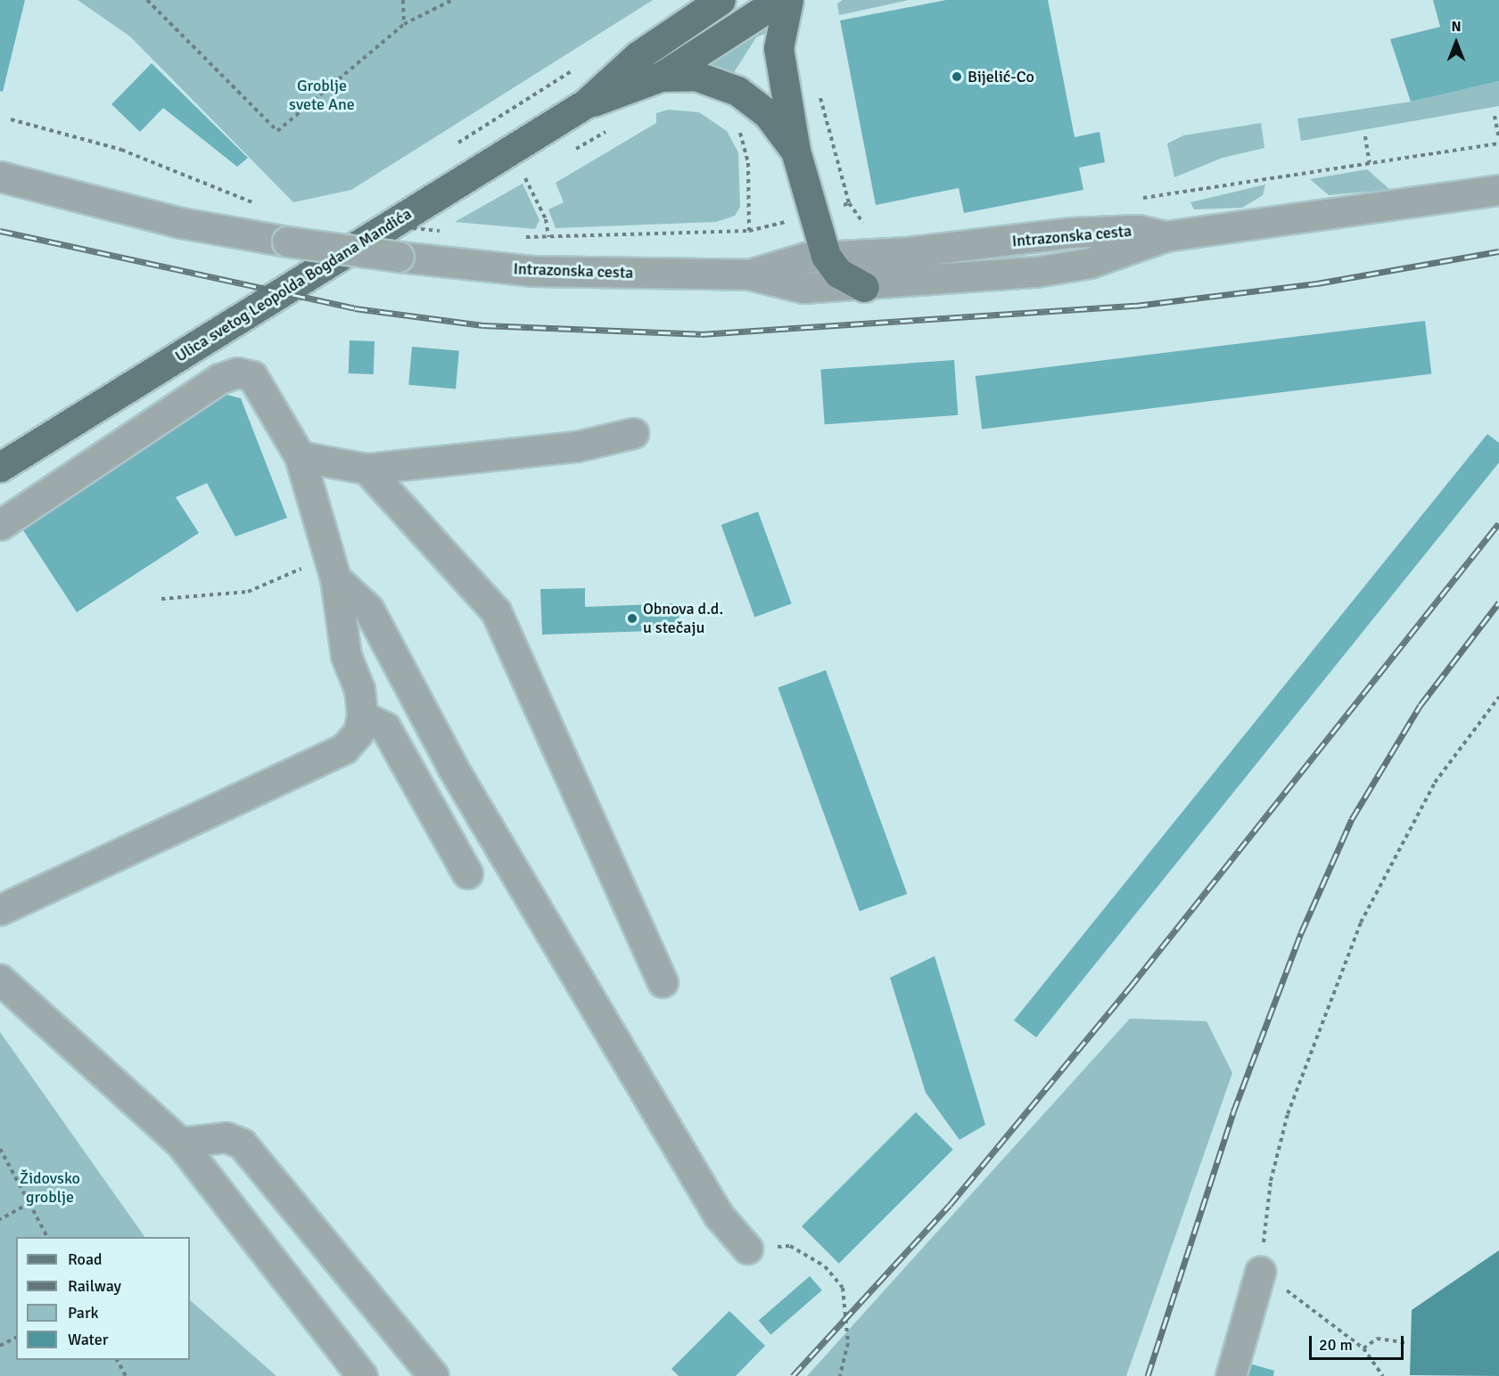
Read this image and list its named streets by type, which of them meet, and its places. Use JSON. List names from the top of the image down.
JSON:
{
  "streets": {
    "main road": ["Ulica svetog Leopolda Bogdana Mandića"],
    "street": ["Intrazonska cesta"]
  },
  "parks": ["Groblje svete Ane", "Židovsko groblje"],
  "places": ["Bijelić-Co", "Obnova d.d. u stečaju"],
  "legend": [
    "Road",
    "Railway",
    "Park",
    "Water"
  ],
  "scale_bar": "20 m",
  "north": "top"
}
